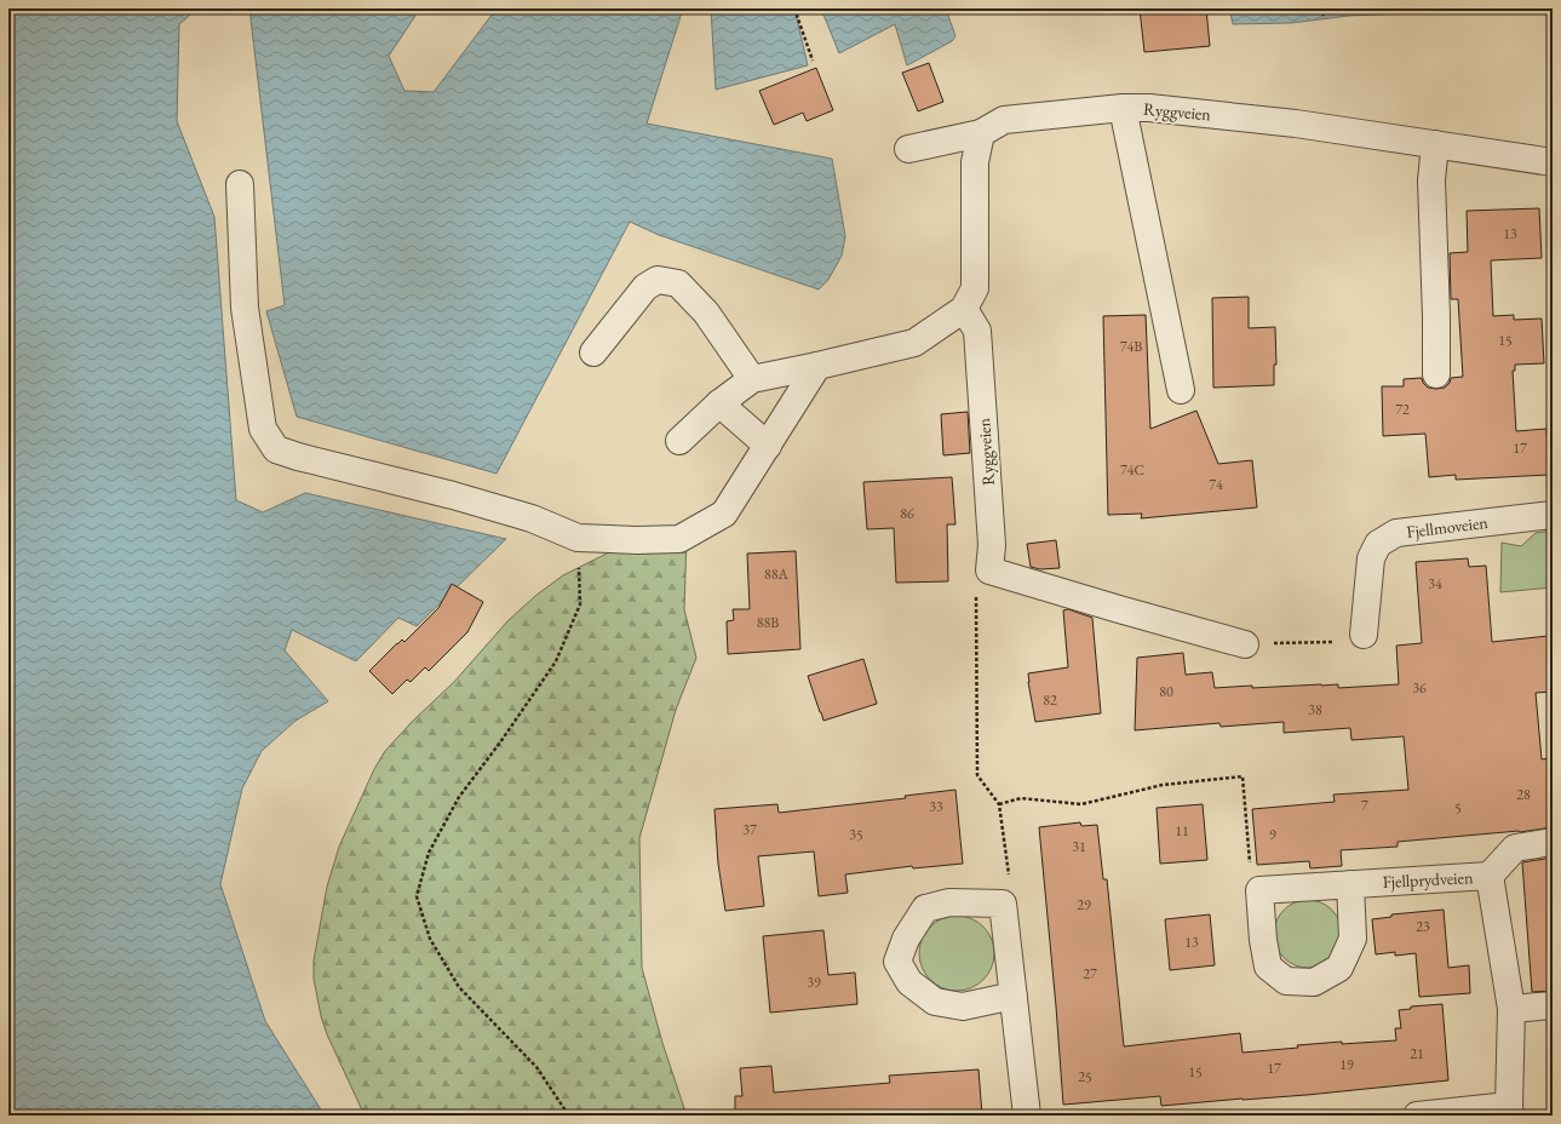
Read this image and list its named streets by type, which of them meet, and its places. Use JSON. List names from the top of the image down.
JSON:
{
  "streets": {
    "street": ["Ryggveien", "Fjellmoveien", "Fjellprydveien"]
  },
  "house_numbers": [
    "13",
    "15",
    "74B",
    "72",
    "17",
    "74C",
    "74",
    "86",
    "88A",
    "34",
    "88B",
    "36",
    "80",
    "82",
    "38",
    "28",
    "7",
    "33",
    "5",
    "37",
    "11",
    "35",
    "9",
    "31",
    "29",
    "23",
    "13",
    "27",
    "39",
    "21",
    "19",
    "17",
    "15",
    "25"
  ]
}
